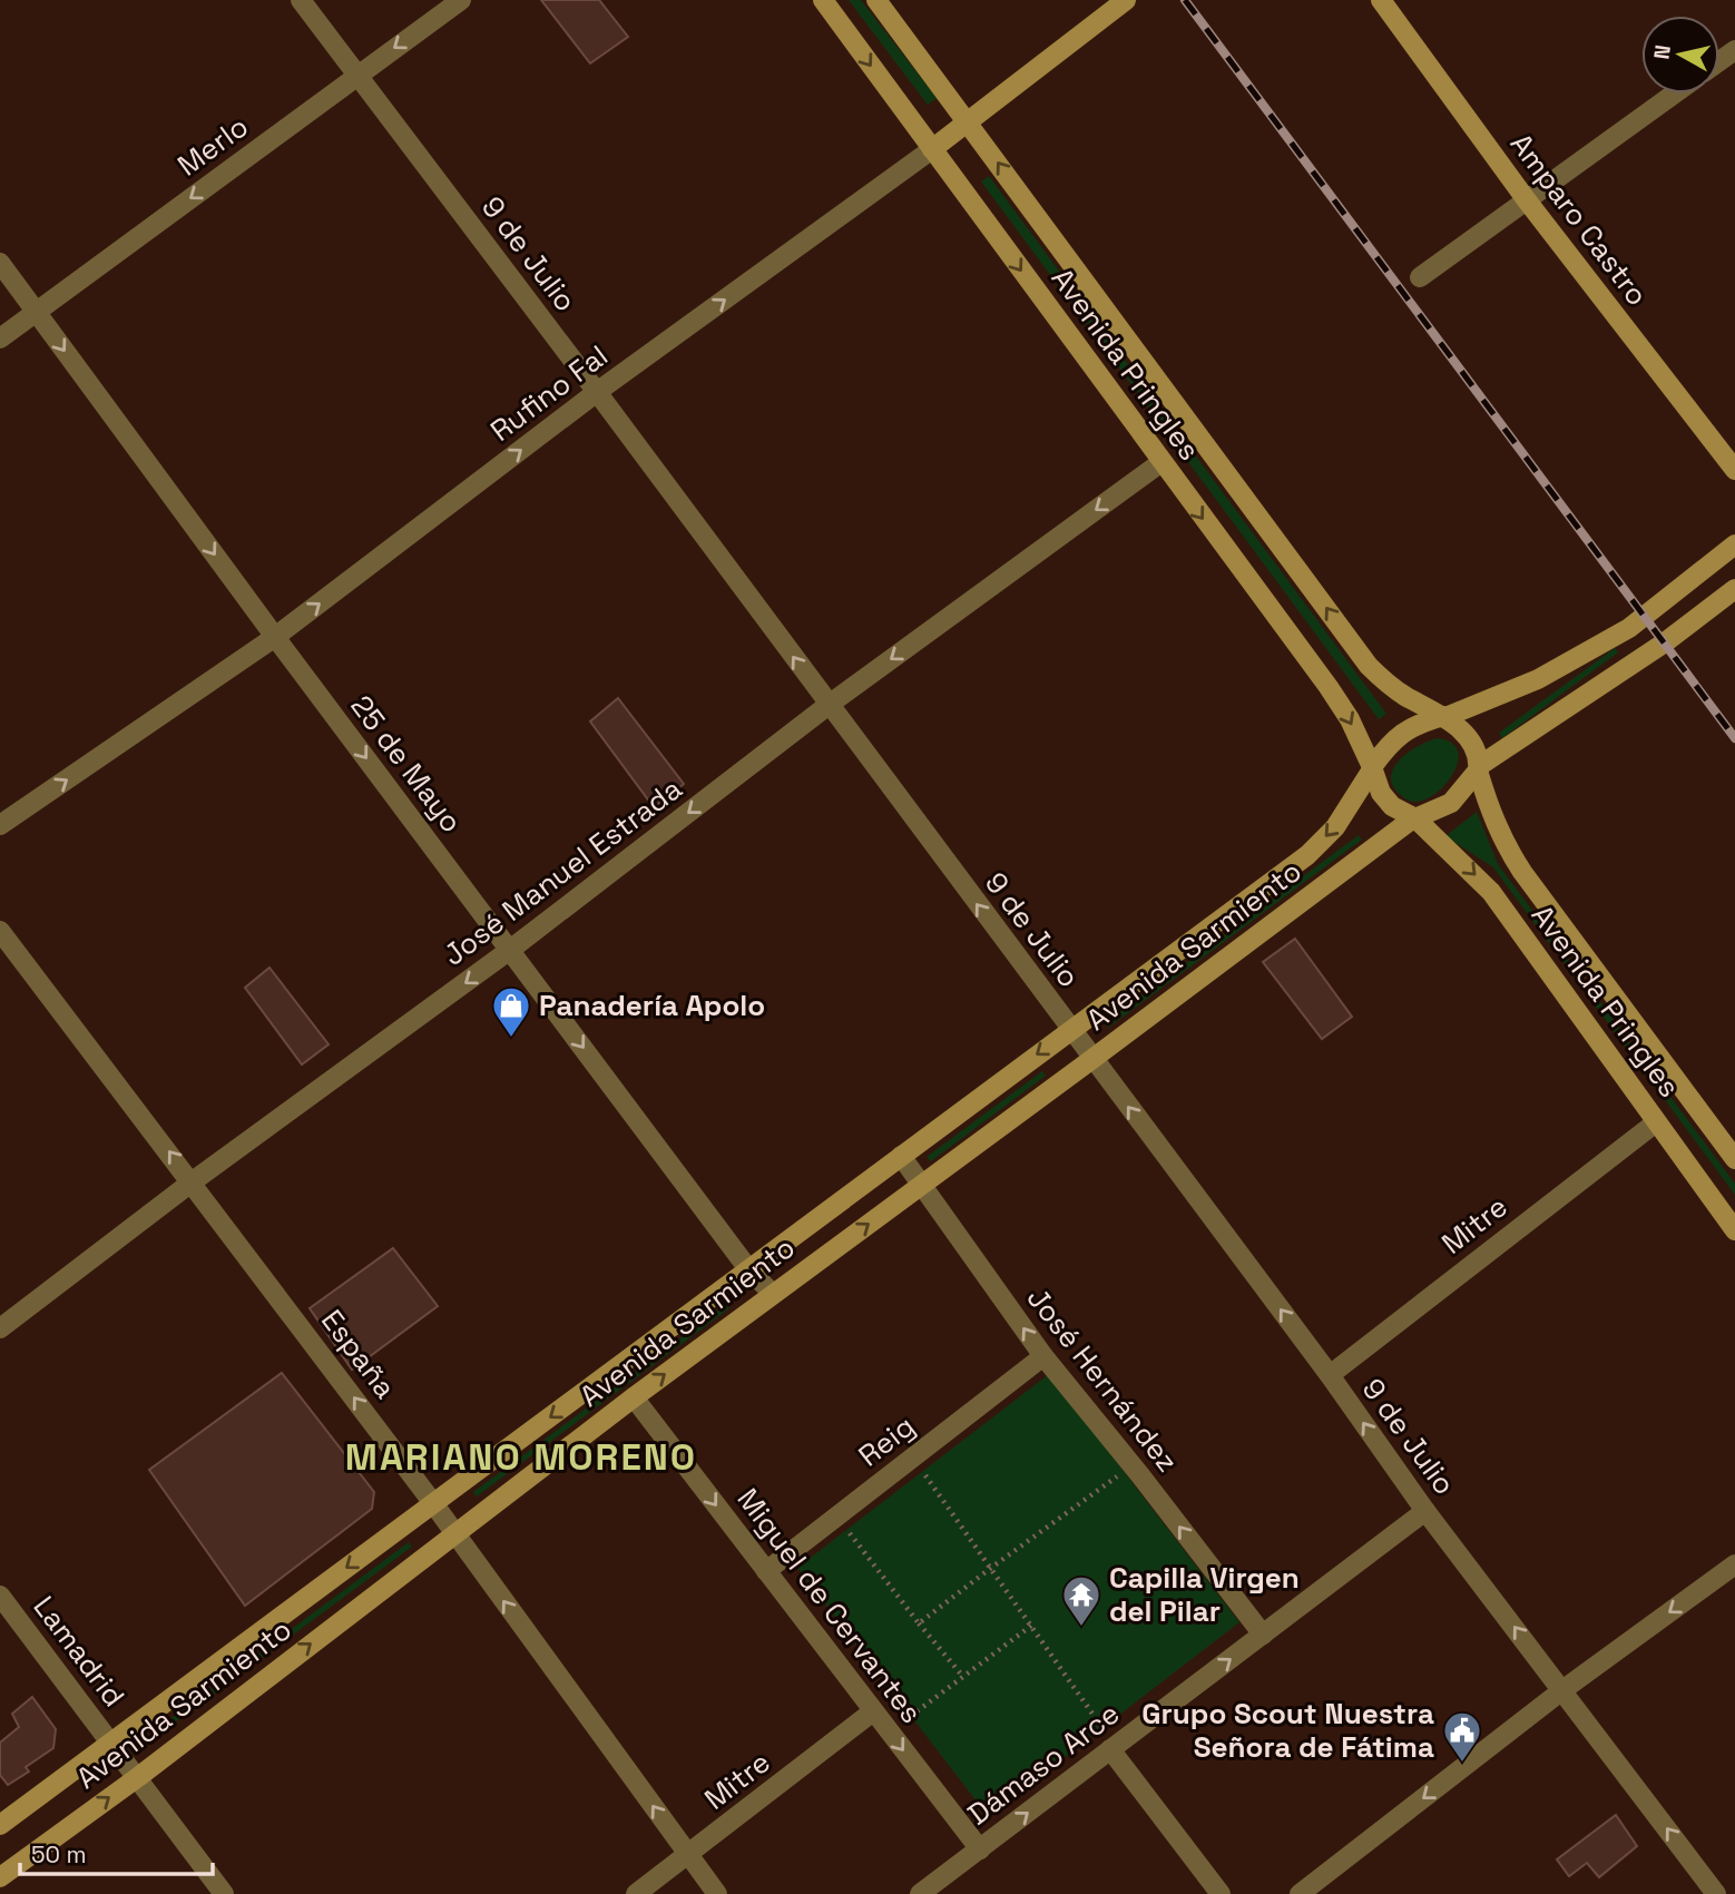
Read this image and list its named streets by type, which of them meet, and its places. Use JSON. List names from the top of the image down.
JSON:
{
  "streets": {
    "main road": [
      "Amparo Castro",
      "Avenida Pringles",
      "Rufino Fal",
      "Avenida Sarmiento"
    ],
    "street": [
      "Merlo",
      "9 de Julio",
      "25 de Mayo",
      "José Manuel Estrada",
      "Mitre",
      "España",
      "José Hernández",
      "Reig",
      "Miguel de Cervantes",
      "Lamadrid",
      "Dámaso Arce"
    ]
  },
  "crossings": [
    ["Merlo", "9 de Julio"],
    ["Merlo", "25 de Mayo"],
    ["9 de Julio", "Rufino Fal"],
    ["9 de Julio", "José Manuel Estrada"],
    ["9 de Julio", "Avenida Sarmiento"],
    ["9 de Julio", "Mitre"],
    ["9 de Julio", "Dámaso Arce"],
    ["Avenida Pringles", "Rufino Fal"],
    ["Avenida Pringles", "José Manuel Estrada"],
    ["Avenida Pringles", "Avenida Sarmiento"],
    ["Avenida Pringles", "Mitre"],
    ["Rufino Fal", "25 de Mayo"],
    ["25 de Mayo", "José Manuel Estrada"],
    ["25 de Mayo", "Avenida Sarmiento"],
    ["José Manuel Estrada", "España"],
    ["Avenida Sarmiento", "España"],
    ["Avenida Sarmiento", "José Hernández"],
    ["Avenida Sarmiento", "Miguel de Cervantes"],
    ["Avenida Sarmiento", "Lamadrid"],
    ["Mitre", "España"],
    ["Mitre", "Miguel de Cervantes"],
    ["José Hernández", "Reig"],
    ["José Hernández", "Dámaso Arce"],
    ["Reig", "Miguel de Cervantes"],
    ["Miguel de Cervantes", "Dámaso Arce"]
  ],
  "one_way": [
    "Merlo",
    "9 de Julio",
    "Rufino Fal",
    "25 de Mayo",
    "José Manuel Estrada",
    "España",
    "José Hernández",
    "Miguel de Cervantes",
    "Dámaso Arce"
  ],
  "districts": ["MARIANO MORENO"],
  "places": {
    "shop": ["Panadería Apolo"],
    "temple": ["Capilla Virgen del Pilar"],
    "public building": ["Grupo Scout Nuestra Señora de Fátima"]
  },
  "scale_bar": "50 m",
  "north": "left"
}
